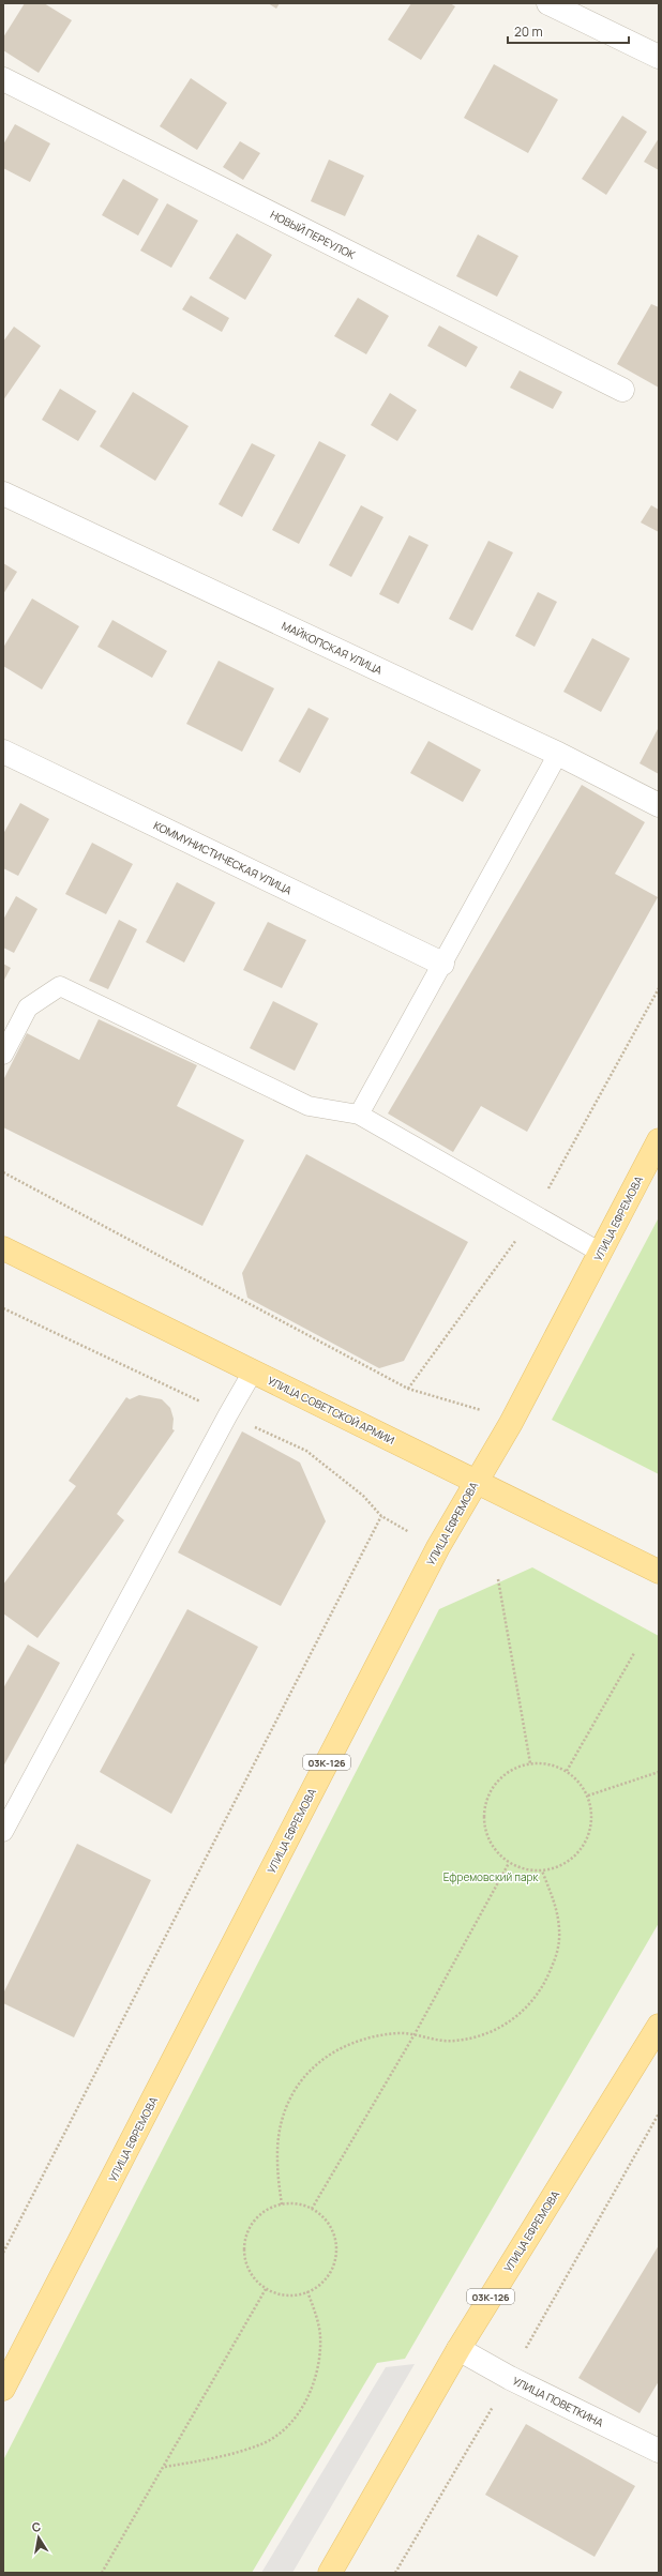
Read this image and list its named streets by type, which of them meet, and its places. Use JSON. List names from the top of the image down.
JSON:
{
  "streets": {
    "main road": ["УЛИЦА ЕФРЕМОВА", "УЛИЦА СОВЕТСКОЙ АРМИИ", "03К-126"],
    "street": [
      "НОВЫЙ ПЕРЕУЛОК",
      "МАЙКОПСКАЯ УЛИЦА",
      "КОММУНИСТИЧЕСКАЯ УЛИЦА",
      "УЛИЦА ПОВЕТКИНА"
    ]
  },
  "crossings": [
    ["УЛИЦА ЕФРЕМОВА", "УЛИЦА СОВЕТСКОЙ АРМИИ"],
    ["УЛИЦА ЕФРЕМОВА", "УЛИЦА ПОВЕТКИНА"]
  ],
  "parks": ["Ефремовский парк"],
  "scale_bar": "20 m",
  "north": "top"
}
